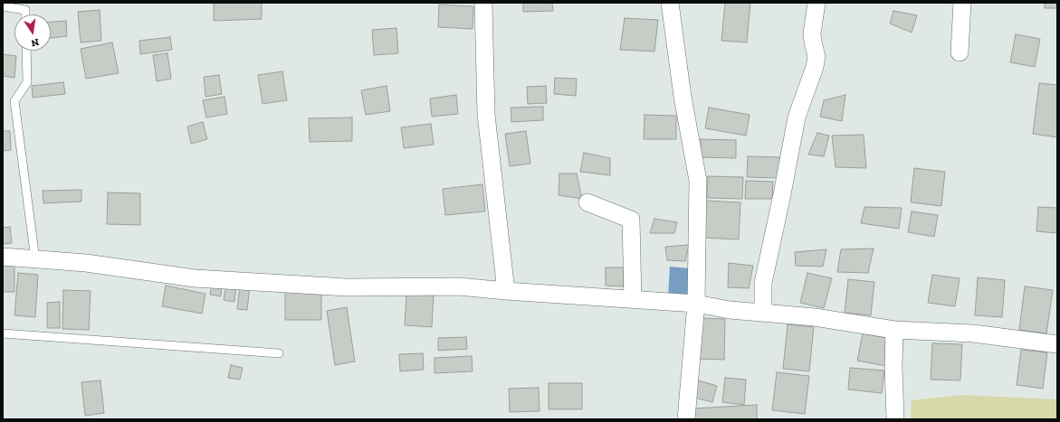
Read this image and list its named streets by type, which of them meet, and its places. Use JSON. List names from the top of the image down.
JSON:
{
  "north": "bottom"
}
